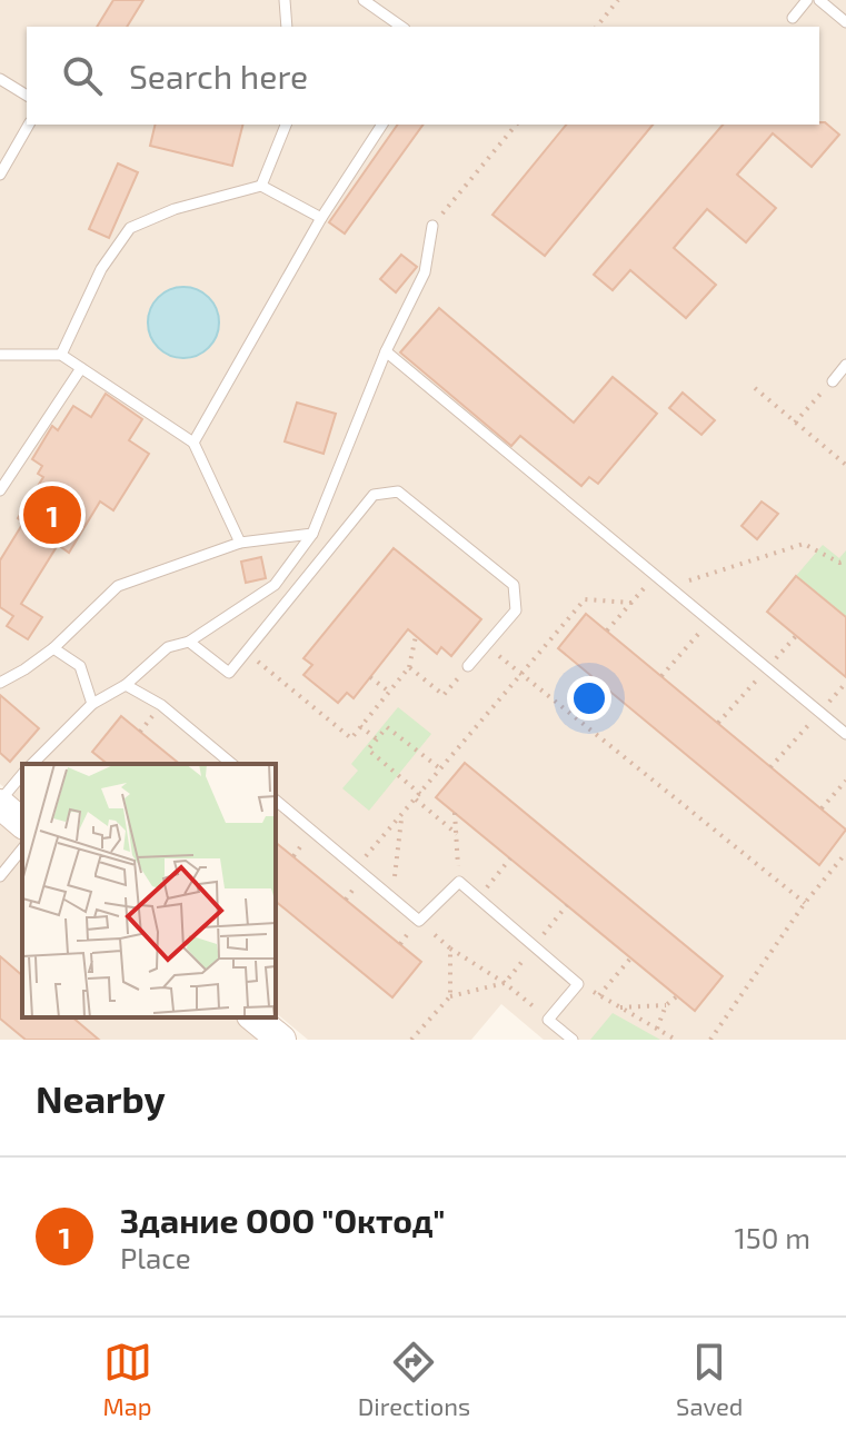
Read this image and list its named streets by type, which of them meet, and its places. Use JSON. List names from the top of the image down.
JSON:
{
  "page": {
    "search": "Search here",
    "pins": "1",
    "heading": "Nearby",
    "list": [
      {
        "mark": "1",
        "name": "Здание ООО \"Октод\"",
        "note": "Place",
        "value": "150 m"
      }
    ],
    "nav": ["Map", "Directions", "Saved"]
  }
}
